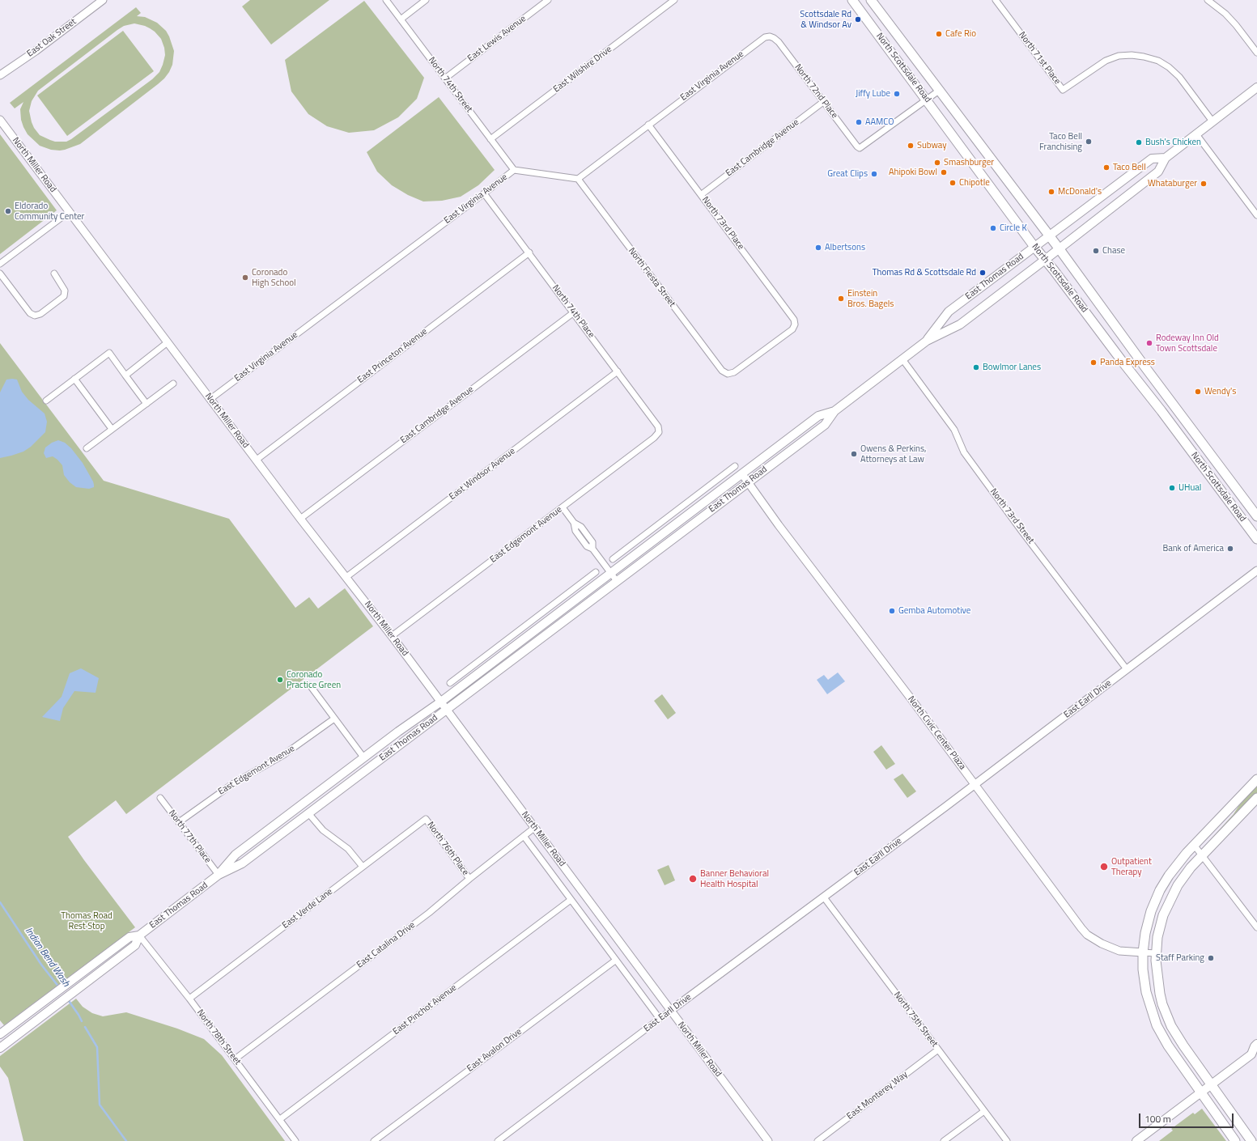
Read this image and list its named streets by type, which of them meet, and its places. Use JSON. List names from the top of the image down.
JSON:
{
  "streets": {
    "main road": ["North Scottsdale Road", "East Thomas Road"],
    "street": [
      "East Oak Street",
      "East Lewis Avenue",
      "North 71st Place",
      "East Wilshire Drive",
      "East Virginia Avenue",
      "North 74th Street",
      "North 72nd Place",
      "East Cambridge Avenue",
      "North Miller Road",
      "North 73rd Place",
      "North Fiesta Street",
      "North 74th Place",
      "East Princeton Avenue",
      "East Windsor Avenue",
      "North 73rd Street",
      "East Edgemont Avenue",
      "East Earll Drive",
      "North Civic Center Plaza",
      "North 77th Place",
      "North 76th Place",
      "East Verde Lane",
      "East Catalina Drive",
      "East Pinchot Avenue",
      "North 75th Street",
      "North 78th Street",
      "East Avalon Drive",
      "East Monterey Way"
    ]
  },
  "crossings": [
    ["East Lewis Avenue", "North 74th Street"],
    ["North 71st Place", "East Thomas Road"],
    ["North Scottsdale Road", "North 72nd Place"],
    ["North Scottsdale Road", "East Thomas Road"],
    ["East Wilshire Drive", "North 74th Street"],
    ["East Virginia Avenue", "North 74th Street"],
    ["East Virginia Avenue", "North 72nd Place"],
    ["East Virginia Avenue", "North Miller Road"],
    ["East Virginia Avenue", "North 73rd Place"],
    ["East Virginia Avenue", "North Fiesta Street"],
    ["East Virginia Avenue", "North 74th Place"],
    ["North 72nd Place", "East Cambridge Avenue"],
    ["East Cambridge Avenue", "North Miller Road"],
    ["East Cambridge Avenue", "North 73rd Place"],
    ["East Cambridge Avenue", "North 74th Place"],
    ["North Miller Road", "East Thomas Road"],
    ["North Miller Road", "East Princeton Avenue"],
    ["North Miller Road", "East Windsor Avenue"],
    ["North Miller Road", "East Edgemont Avenue"],
    ["North Miller Road", "East Earll Drive"],
    ["North Miller Road", "East Catalina Drive"],
    ["North Miller Road", "East Pinchot Avenue"],
    ["North Miller Road", "East Avalon Drive"],
    ["North 73rd Place", "North Fiesta Street"],
    ["East Thomas Road", "North 73rd Street"],
    ["East Thomas Road", "North Civic Center Plaza"],
    ["East Thomas Road", "North 77th Place"],
    ["East Thomas Road", "North 78th Street"],
    ["North 74th Place", "East Princeton Avenue"],
    ["North 74th Place", "East Windsor Avenue"],
    ["North 74th Place", "East Edgemont Avenue"],
    ["North 73rd Street", "East Earll Drive"],
    ["East Edgemont Avenue", "North 77th Place"],
    ["East Earll Drive", "North Civic Center Plaza"],
    ["East Earll Drive", "North 75th Street"],
    ["North 76th Place", "East Verde Lane"],
    ["North 76th Place", "East Catalina Drive"],
    ["East Verde Lane", "North 78th Street"],
    ["East Catalina Drive", "North 78th Street"],
    ["East Pinchot Avenue", "North 78th Street"],
    ["North 75th Street", "East Monterey Way"]
  ],
  "water": ["Indian Bend Wash"],
  "parks": ["Thomas Road Rest Stop"],
  "places": [
    "Scottsdale Rd & Windsor Av",
    "Cafe Rio",
    "Jiffy Lube",
    "AAMCO",
    "Taco Bell Franchising",
    "Bush's Chicken",
    "Subway",
    "Smashburger",
    "Taco Bell",
    "Ahipoki Bowl",
    "Great Clips",
    "Chipotle",
    "Whataburger",
    "McDonald's",
    "Eldorado Community Center",
    "Circle K",
    "Albertsons",
    "Chase",
    "Thomas Rd & Scottsdale Rd",
    "Coronado High School",
    "Einstein Bros. Bagels",
    "Rodeway Inn Old Town Scottsdale",
    "Panda Express",
    "Bowlmor Lanes",
    "Wendy's",
    "Owens & Perkins, Attorneys at Law",
    "UHual",
    "Bank of America",
    "Gemba Automotive",
    "Coronado Practice Green",
    "Outpatient Therapy",
    "Banner Behavioral Health Hospital",
    "Staff Parking"
  ],
  "scale_bar": "100 m"
}
